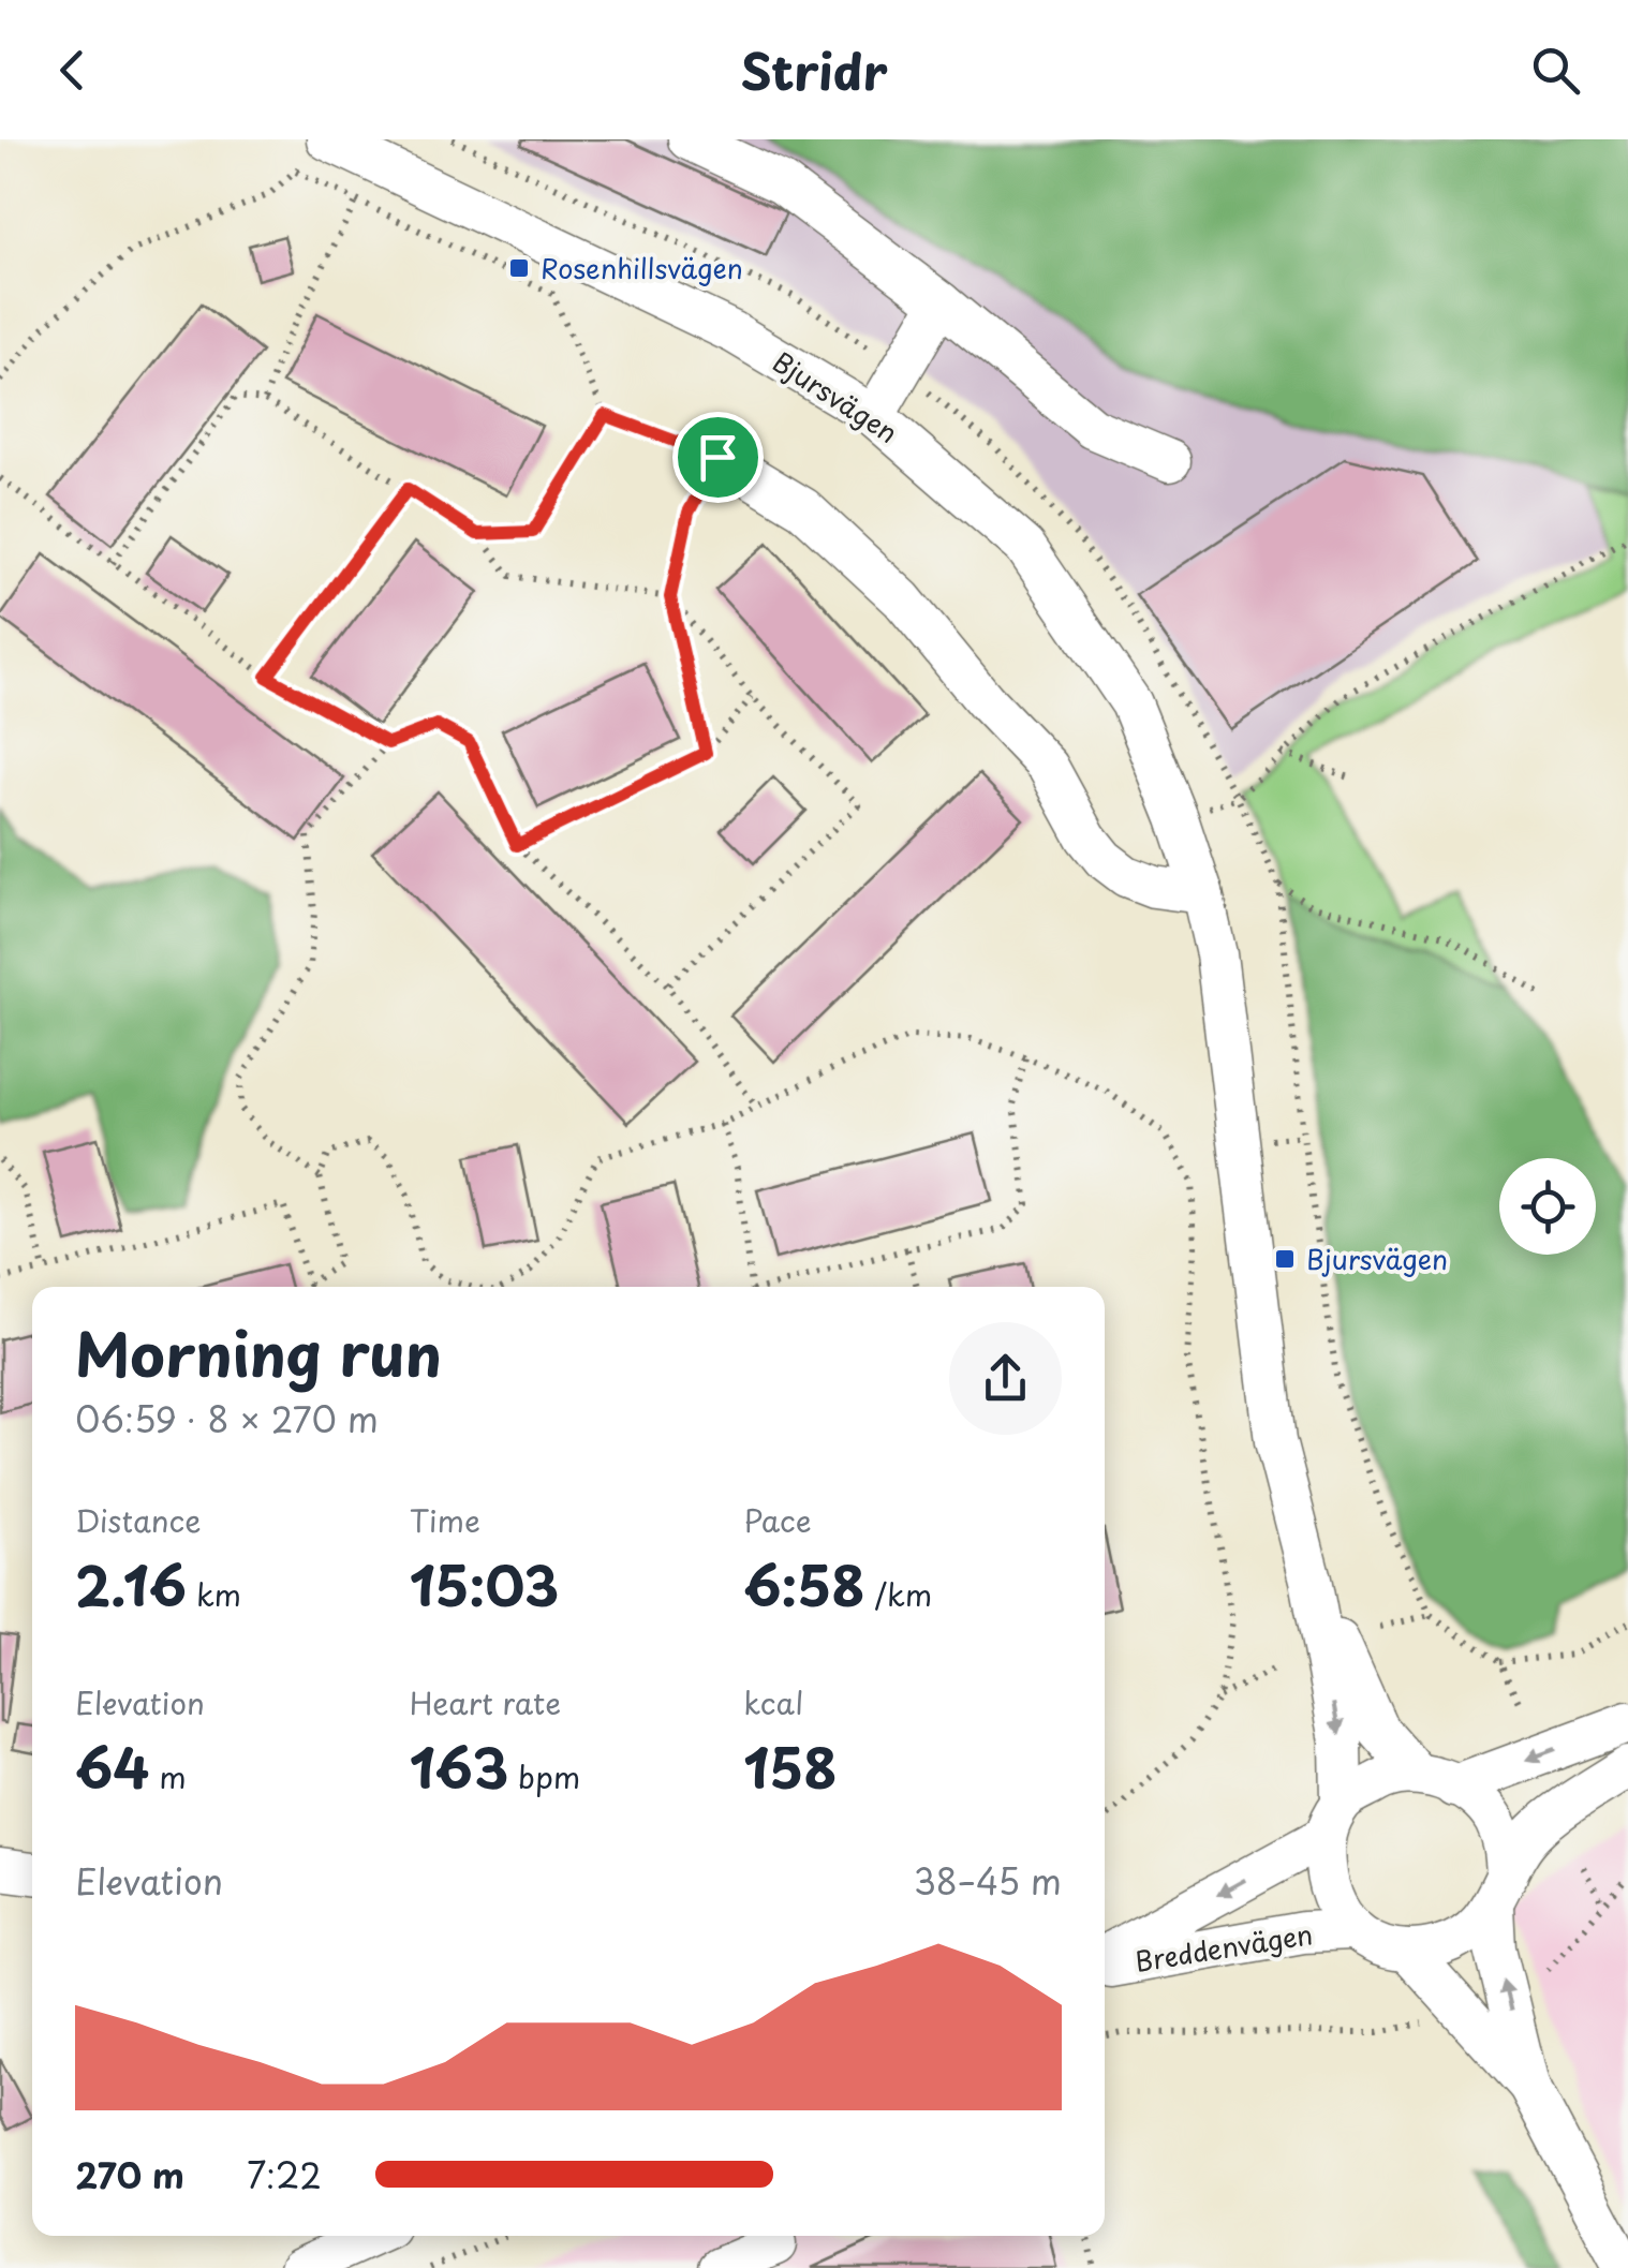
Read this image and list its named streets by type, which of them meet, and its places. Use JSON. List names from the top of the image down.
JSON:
{
  "streets": {
    "street": ["Bjursvägen", "Breddenvägen"]
  },
  "crossings": [
    ["Bjursvägen", "Breddenvägen"]
  ],
  "places": {
    "transit": ["Rosenhillsvägen", "Bjursvägen"]
  },
  "page": {
    "header": "Stridr",
    "heading": ["Morning run", "06:59 · 8 × 270 m"],
    "stats": [
      ["Distance", "2.16 km"],
      ["Time", "15:03"],
      ["Pace", "6:58 /km"],
      ["Elevation", "64 m"],
      ["Heart rate", "163 bpm"],
      ["kcal", "158"]
    ],
    "chart": ["Elevation", "38–45 m"],
    "list": [
      {
        "name": "270 m",
        "note": "7:22"
      }
    ]
  }
}
